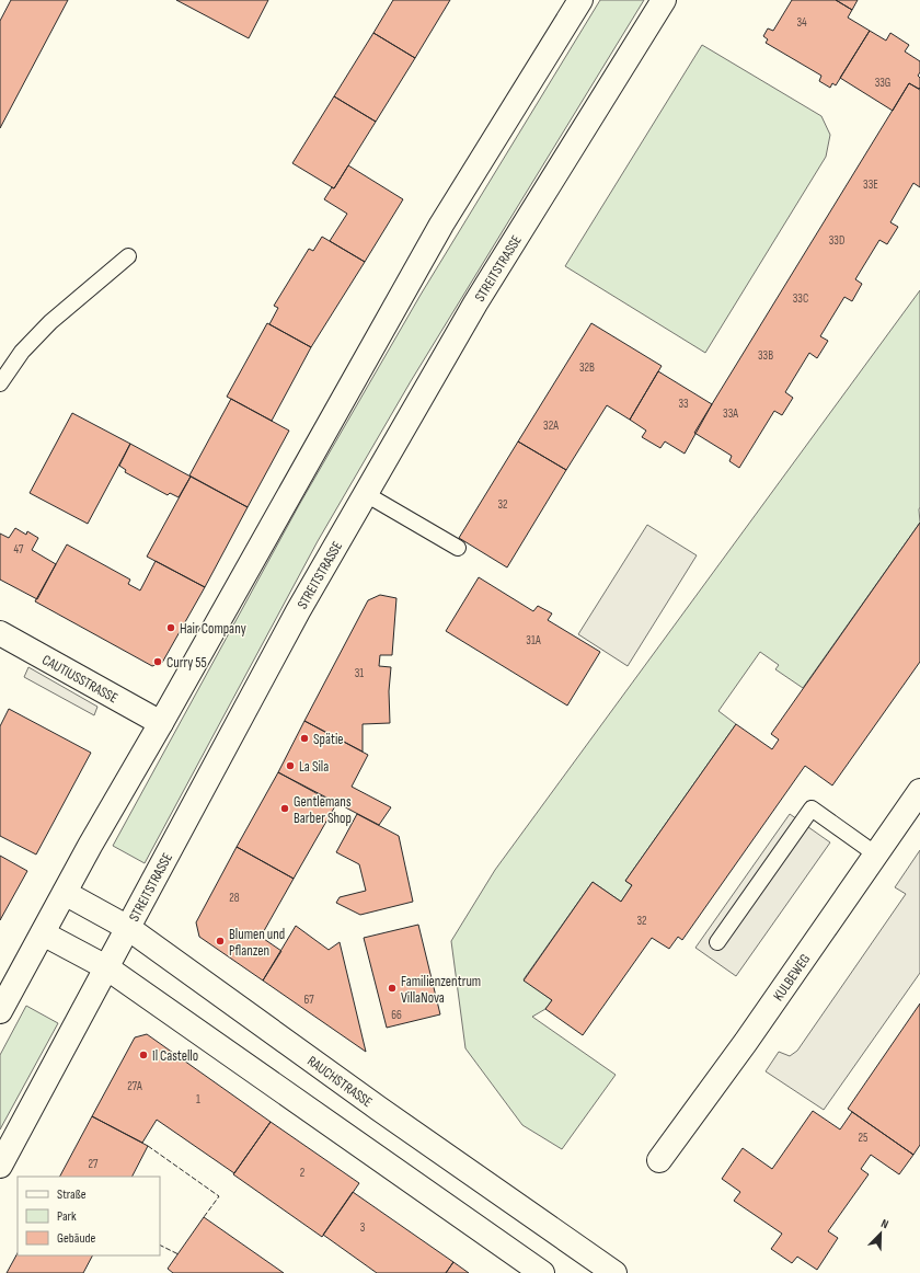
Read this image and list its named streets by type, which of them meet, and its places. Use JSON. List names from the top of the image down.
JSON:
{
  "streets": {
    "main road": [
      "STREITSTRASSE",
      "CAUTIUSSTRASSE",
      "KULBEWEG",
      "RAUCHSTRASSE"
    ]
  },
  "crossings": [
    ["STREITSTRASSE", "RAUCHSTRASSE"]
  ],
  "places": [
    "Hair Company",
    "Curry 55",
    "Spätie",
    "La Sila",
    "Gentlemans Barber Shop",
    "Blumen und Pflanzen",
    "Familienzentrum VillaNova",
    "Il Castello"
  ],
  "house_numbers": [
    "34",
    "33G",
    "33E",
    "33D",
    "33C",
    "33B",
    "32B",
    "33",
    "33A",
    "32A",
    "32",
    "47",
    "31A",
    "31",
    "28",
    "32",
    "67",
    "66",
    "27A",
    "1",
    "25",
    "27",
    "2",
    "3"
  ],
  "legend": ["Straße", "Park", "Gebäude"],
  "north": "top right"
}
